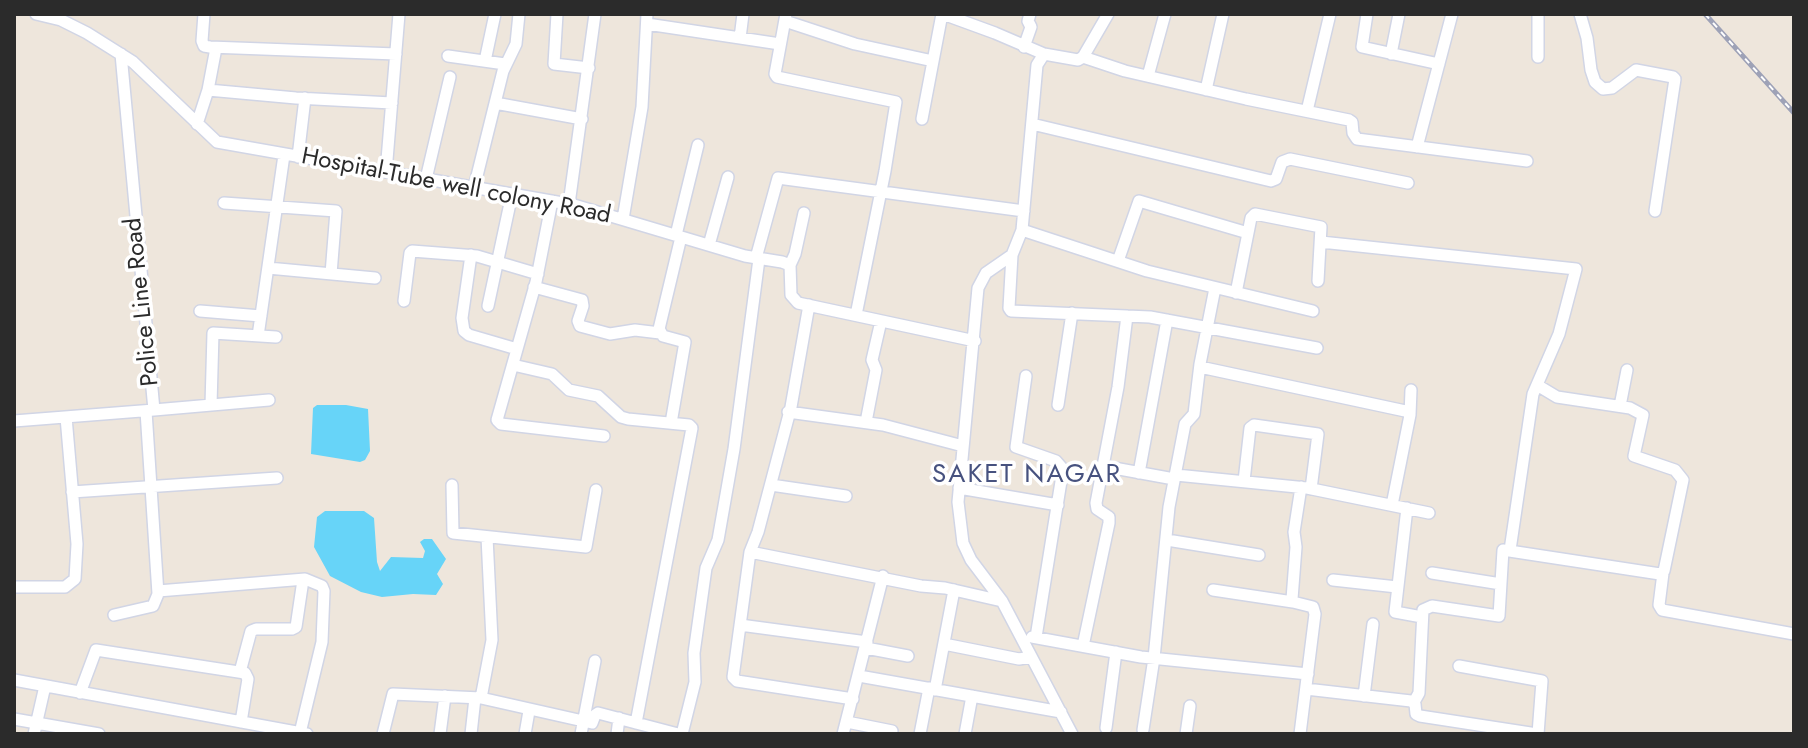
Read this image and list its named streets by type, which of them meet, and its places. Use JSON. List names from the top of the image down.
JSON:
{
  "streets": {
    "street": ["Hospital-Tube well colony Road", "Police Line Road"]
  },
  "crossings": [
    ["Hospital-Tube well colony Road", "Police Line Road"]
  ],
  "districts": ["SAKET NAGAR"]
}
